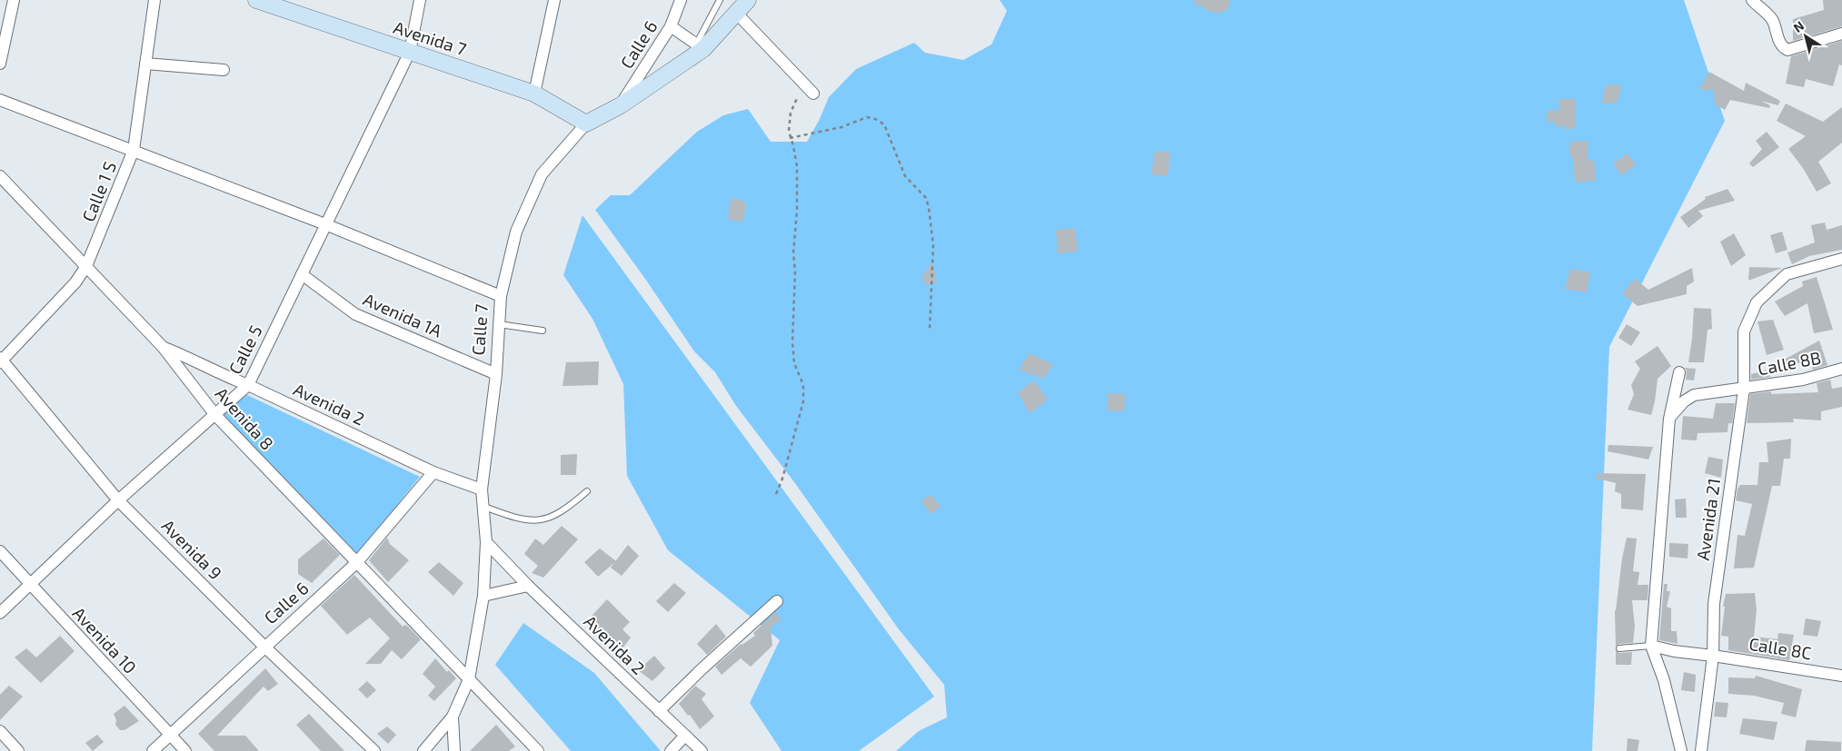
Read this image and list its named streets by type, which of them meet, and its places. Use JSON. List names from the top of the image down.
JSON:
{
  "streets": {
    "main road": ["Avenida 7", "Calle 7"],
    "street": [
      "Calle 6",
      "Calle 1 S",
      "Avenida 1A",
      "Calle 5",
      "Calle 8B",
      "Avenida 2",
      "Avenida 8",
      "Avenida 21",
      "Avenida 9",
      "Avenida 10",
      "Calle 8C"
    ]
  },
  "crossings": [
    ["Avenida 7", "Calle 7"],
    ["Avenida 7", "Calle 5"],
    ["Calle 6", "Calle 7"],
    ["Calle 6", "Avenida 2"],
    ["Calle 6", "Avenida 8"],
    ["Calle 6", "Avenida 9"],
    ["Calle 6", "Avenida 10"],
    ["Calle 1 S", "Avenida 8"],
    ["Calle 1 S", "Avenida 9"],
    ["Avenida 1A", "Calle 7"],
    ["Avenida 1A", "Calle 5"],
    ["Calle 7", "Avenida 2"],
    ["Calle 7", "Avenida 8"],
    ["Calle 5", "Avenida 2"],
    ["Calle 5", "Avenida 8"],
    ["Calle 5", "Avenida 9"],
    ["Calle 5", "Avenida 10"],
    ["Calle 8B", "Avenida 21"],
    ["Avenida 2", "Avenida 8"],
    ["Avenida 21", "Calle 8C"]
  ],
  "north": "top left"
}
